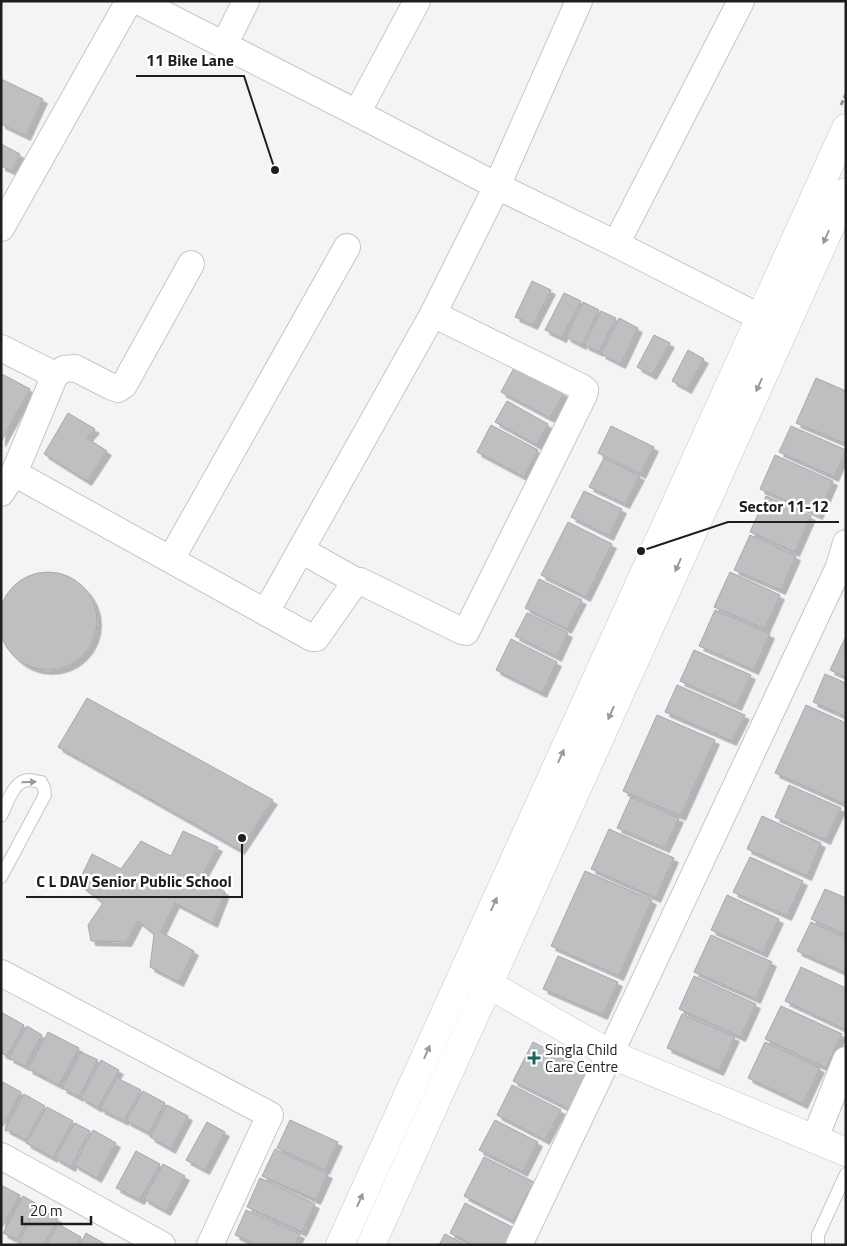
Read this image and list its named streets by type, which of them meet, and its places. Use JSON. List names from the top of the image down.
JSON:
{
  "places": {
    "other": ["11 Bike Lane", "Sector 11-12", "C L DAV Senior Public School"],
    "health": ["Singla Child Care Centre"]
  },
  "scale_bar": "20 m"
}
